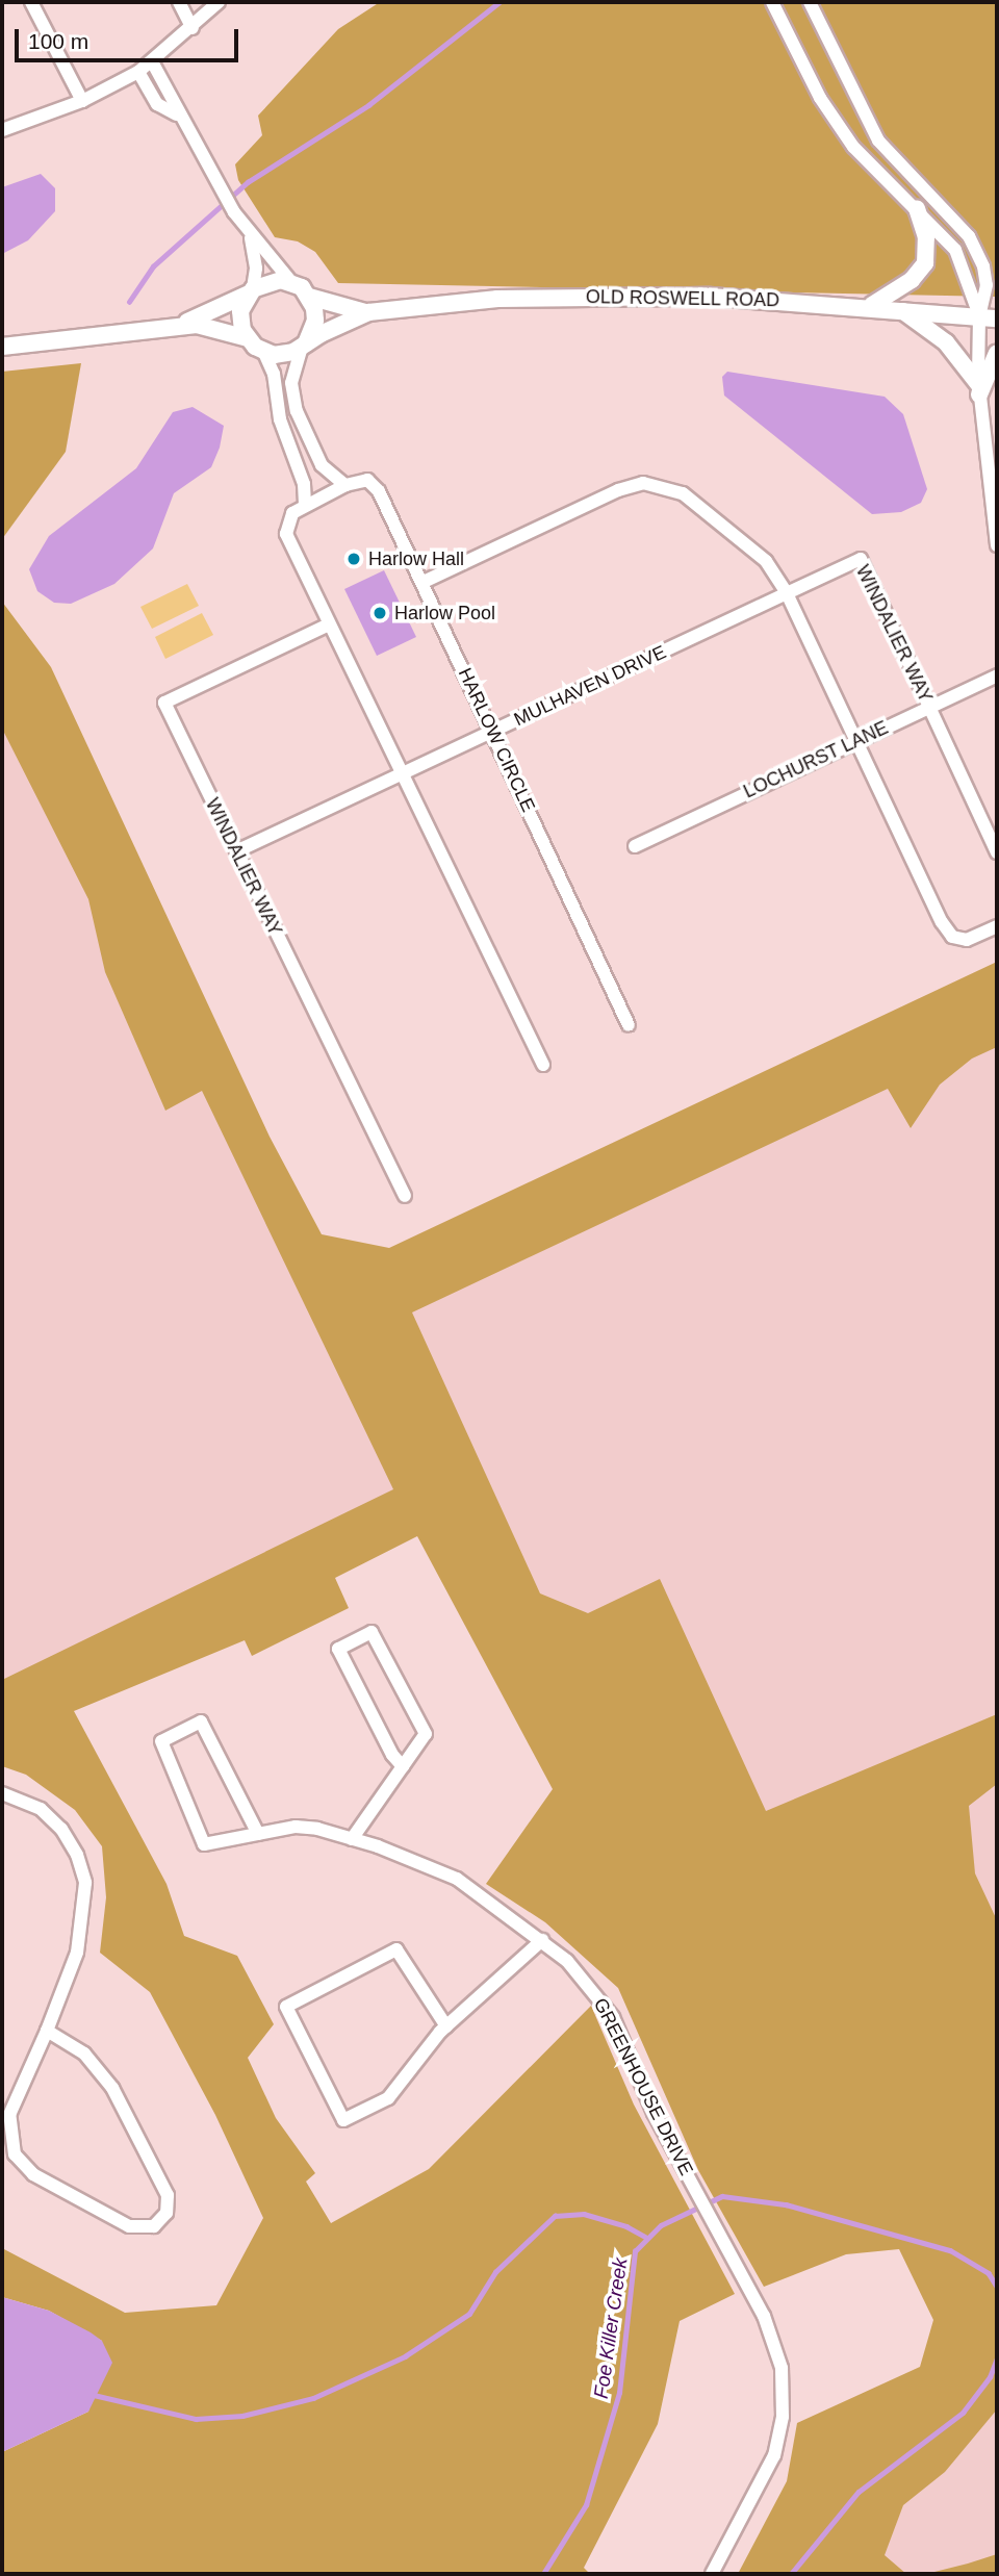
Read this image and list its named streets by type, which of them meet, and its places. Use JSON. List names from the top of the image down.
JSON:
{
  "streets": {
    "street": [
      "OLD ROSWELL ROAD",
      "WINDALIER WAY",
      "MULHAVEN DRIVE",
      "HARLOW CIRCLE",
      "LOCHURST LANE",
      "GREENHOUSE DRIVE"
    ]
  },
  "crossings": [
    ["WINDALIER WAY", "MULHAVEN DRIVE"],
    ["WINDALIER WAY", "LOCHURST LANE"],
    ["MULHAVEN DRIVE", "HARLOW CIRCLE"]
  ],
  "water": ["Foe Killer Creek"],
  "places": ["Harlow Hall", "Harlow Pool"],
  "scale_bar": "100 m"
}
